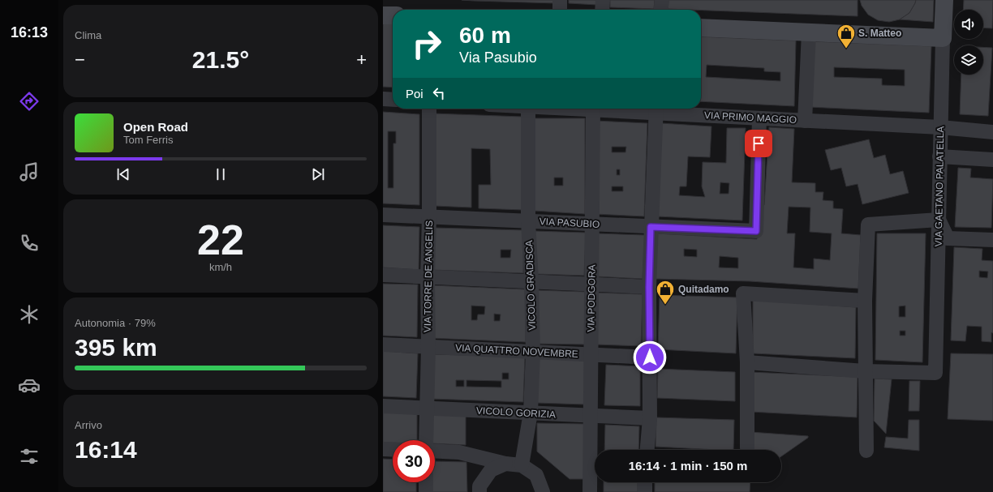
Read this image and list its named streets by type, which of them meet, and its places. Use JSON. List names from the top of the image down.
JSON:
{
  "streets": {
    "main road": ["VIA GAETANO PALATELLA"],
    "street": [
      "VIA PRIMO MAGGIO",
      "VIA PASUBIO",
      "VIA TORRE DE ANGELIS",
      "VICOLO GRADISCA",
      "VIA PODGORA",
      "VIA QUATTRO NOVEMBRE",
      "VICOLO GORIZIA"
    ]
  },
  "crossings": [
    ["VIA PRIMO MAGGIO", "VIA GAETANO PALATELLA"],
    ["VIA PRIMO MAGGIO", "VIA PASUBIO"],
    ["VIA PASUBIO", "VIA TORRE DE ANGELIS"],
    ["VIA PASUBIO", "VICOLO GRADISCA"],
    ["VIA PASUBIO", "VIA PODGORA"],
    ["VIA TORRE DE ANGELIS", "VIA QUATTRO NOVEMBRE"],
    ["VIA TORRE DE ANGELIS", "VICOLO GORIZIA"],
    ["VICOLO GRADISCA", "VIA QUATTRO NOVEMBRE"],
    ["VICOLO GRADISCA", "VICOLO GORIZIA"],
    ["VIA PODGORA", "VIA QUATTRO NOVEMBRE"],
    ["VIA PODGORA", "VICOLO GORIZIA"]
  ],
  "places": {
    "shop": ["S. Matteo", "Quitadamo"]
  },
  "page": {
    "tabs": "16:13",
    "tile": [
      "Clima",
      ["22", "km/h"],
      ["Autonomia · 79%", "395 km"],
      ["Arrivo", "16:14"]
    ],
    "turn": ["60 m", "Via Pasubio"],
    "heat": ["−", "21.5°", "+"],
    "then": "Poi",
    "song": ["Open Road", "Tom Ferris"],
    "limit": "30",
    "trip": "16:14 · 1 min · 150 m"
  }
}
